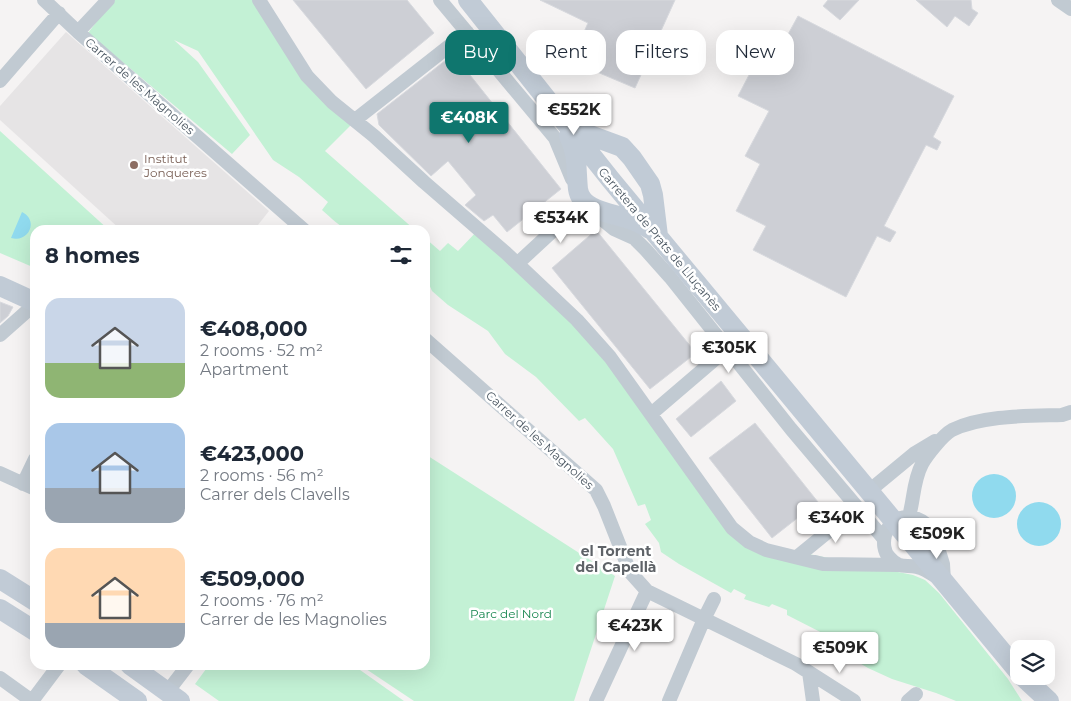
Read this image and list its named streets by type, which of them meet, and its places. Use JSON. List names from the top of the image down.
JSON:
{
  "streets": {
    "street": ["Carrer de les Magnolies", "Carretera de Prats de Lluçanès"]
  },
  "districts": ["el Torrent del Capellà"],
  "parks": ["Parc del Nord"],
  "places": ["Institut Jonqueres"],
  "page": {
    "chip": [
      "Buy",
      "Rent",
      "Filters",
      "New"
    ],
    "price": [
      "€552K",
      "€408K",
      "€534K",
      "€305K",
      "€340K",
      "€509K",
      "€423K",
      "€509K"
    ],
    "heading": "8 homes",
    "list": [
      {
        "name": "€408,000",
        "note": "2 rooms · 52 m² · Apartment"
      },
      {
        "name": "€423,000",
        "note": "2 rooms · 56 m² · Carrer dels Clavells"
      },
      {
        "name": "€509,000",
        "note": "2 rooms · 76 m² · Carrer de les Magnolies"
      }
    ]
  }
}
